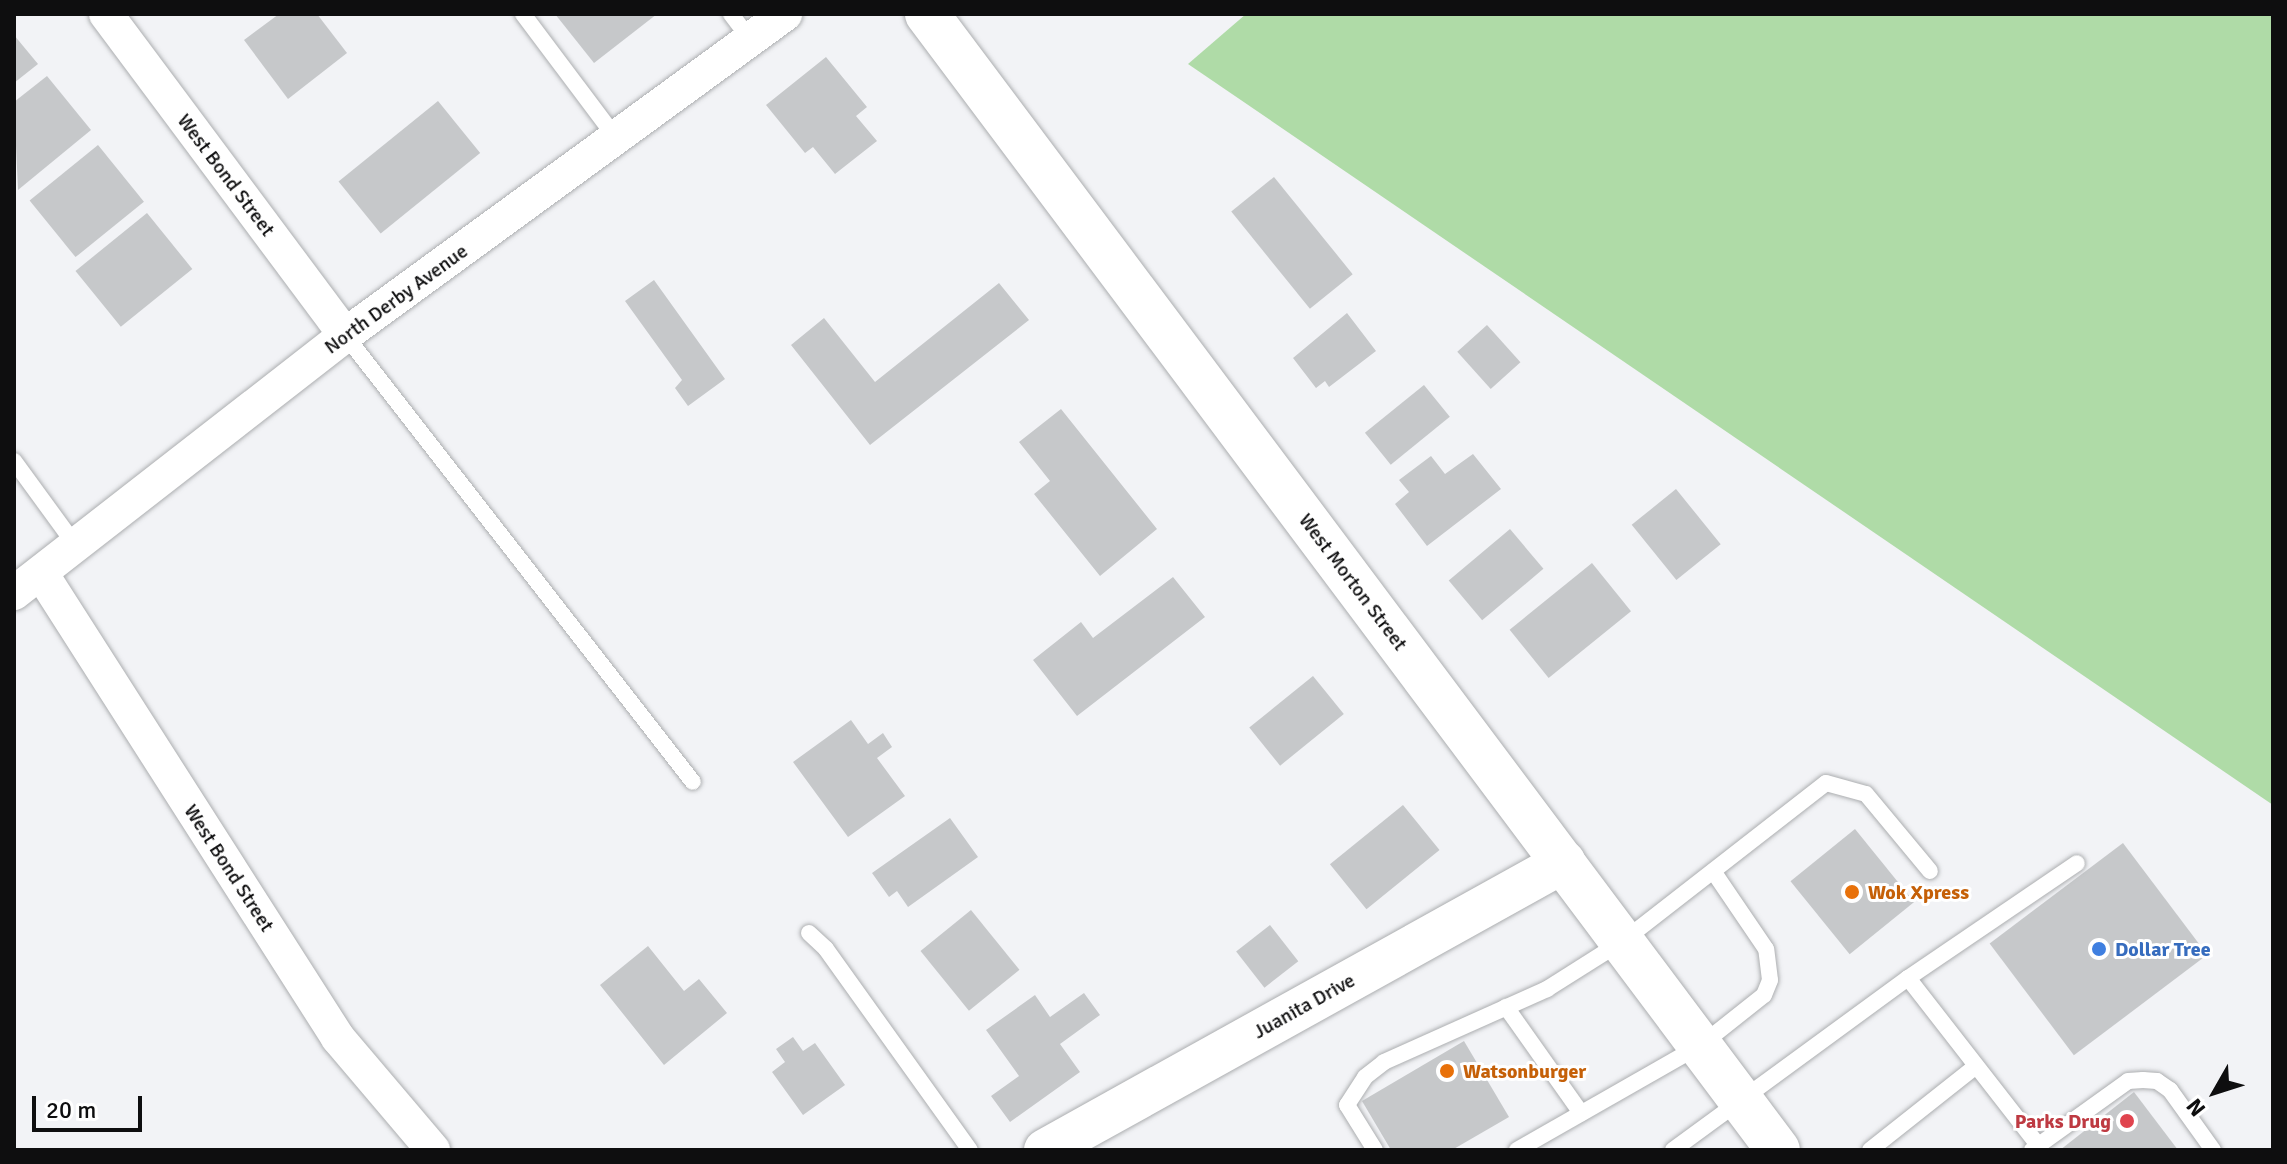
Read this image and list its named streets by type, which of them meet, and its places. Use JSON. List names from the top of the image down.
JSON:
{
  "streets": {
    "main road": ["West Morton Street"],
    "street": ["West Bond Street", "North Derby Avenue", "Juanita Drive"]
  },
  "crossings": [
    ["West Bond Street", "North Derby Avenue"],
    ["West Morton Street", "Juanita Drive"]
  ],
  "places": [
    "Wok Xpress",
    "Dollar Tree",
    "Watsonburger",
    "Parks Drug"
  ],
  "scale_bar": "20 m",
  "north": "bottom left"
}
